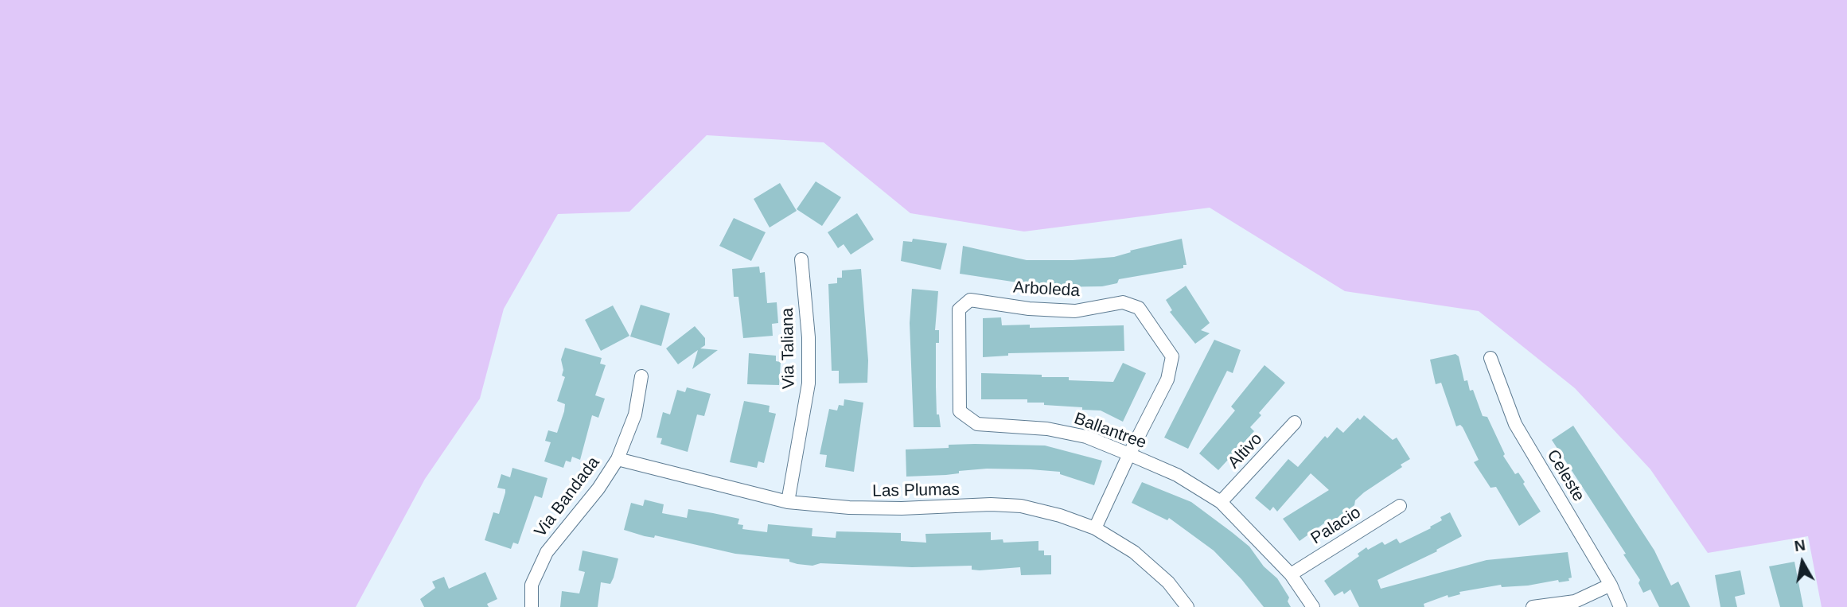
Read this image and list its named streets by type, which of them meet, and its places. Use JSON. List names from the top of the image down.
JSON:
{
  "streets": {
    "street": [
      "Arboleda",
      "Via Taliana",
      "Ballantree",
      "Altivo",
      "Celeste",
      "Las Plumas",
      "Via Bandada",
      "Palacio"
    ]
  },
  "crossings": [
    ["Arboleda", "Ballantree"],
    ["Arboleda", "Las Plumas"],
    ["Via Taliana", "Las Plumas"],
    ["Ballantree", "Altivo"],
    ["Ballantree", "Palacio"],
    ["Las Plumas", "Via Bandada"]
  ],
  "north": "top"
}
